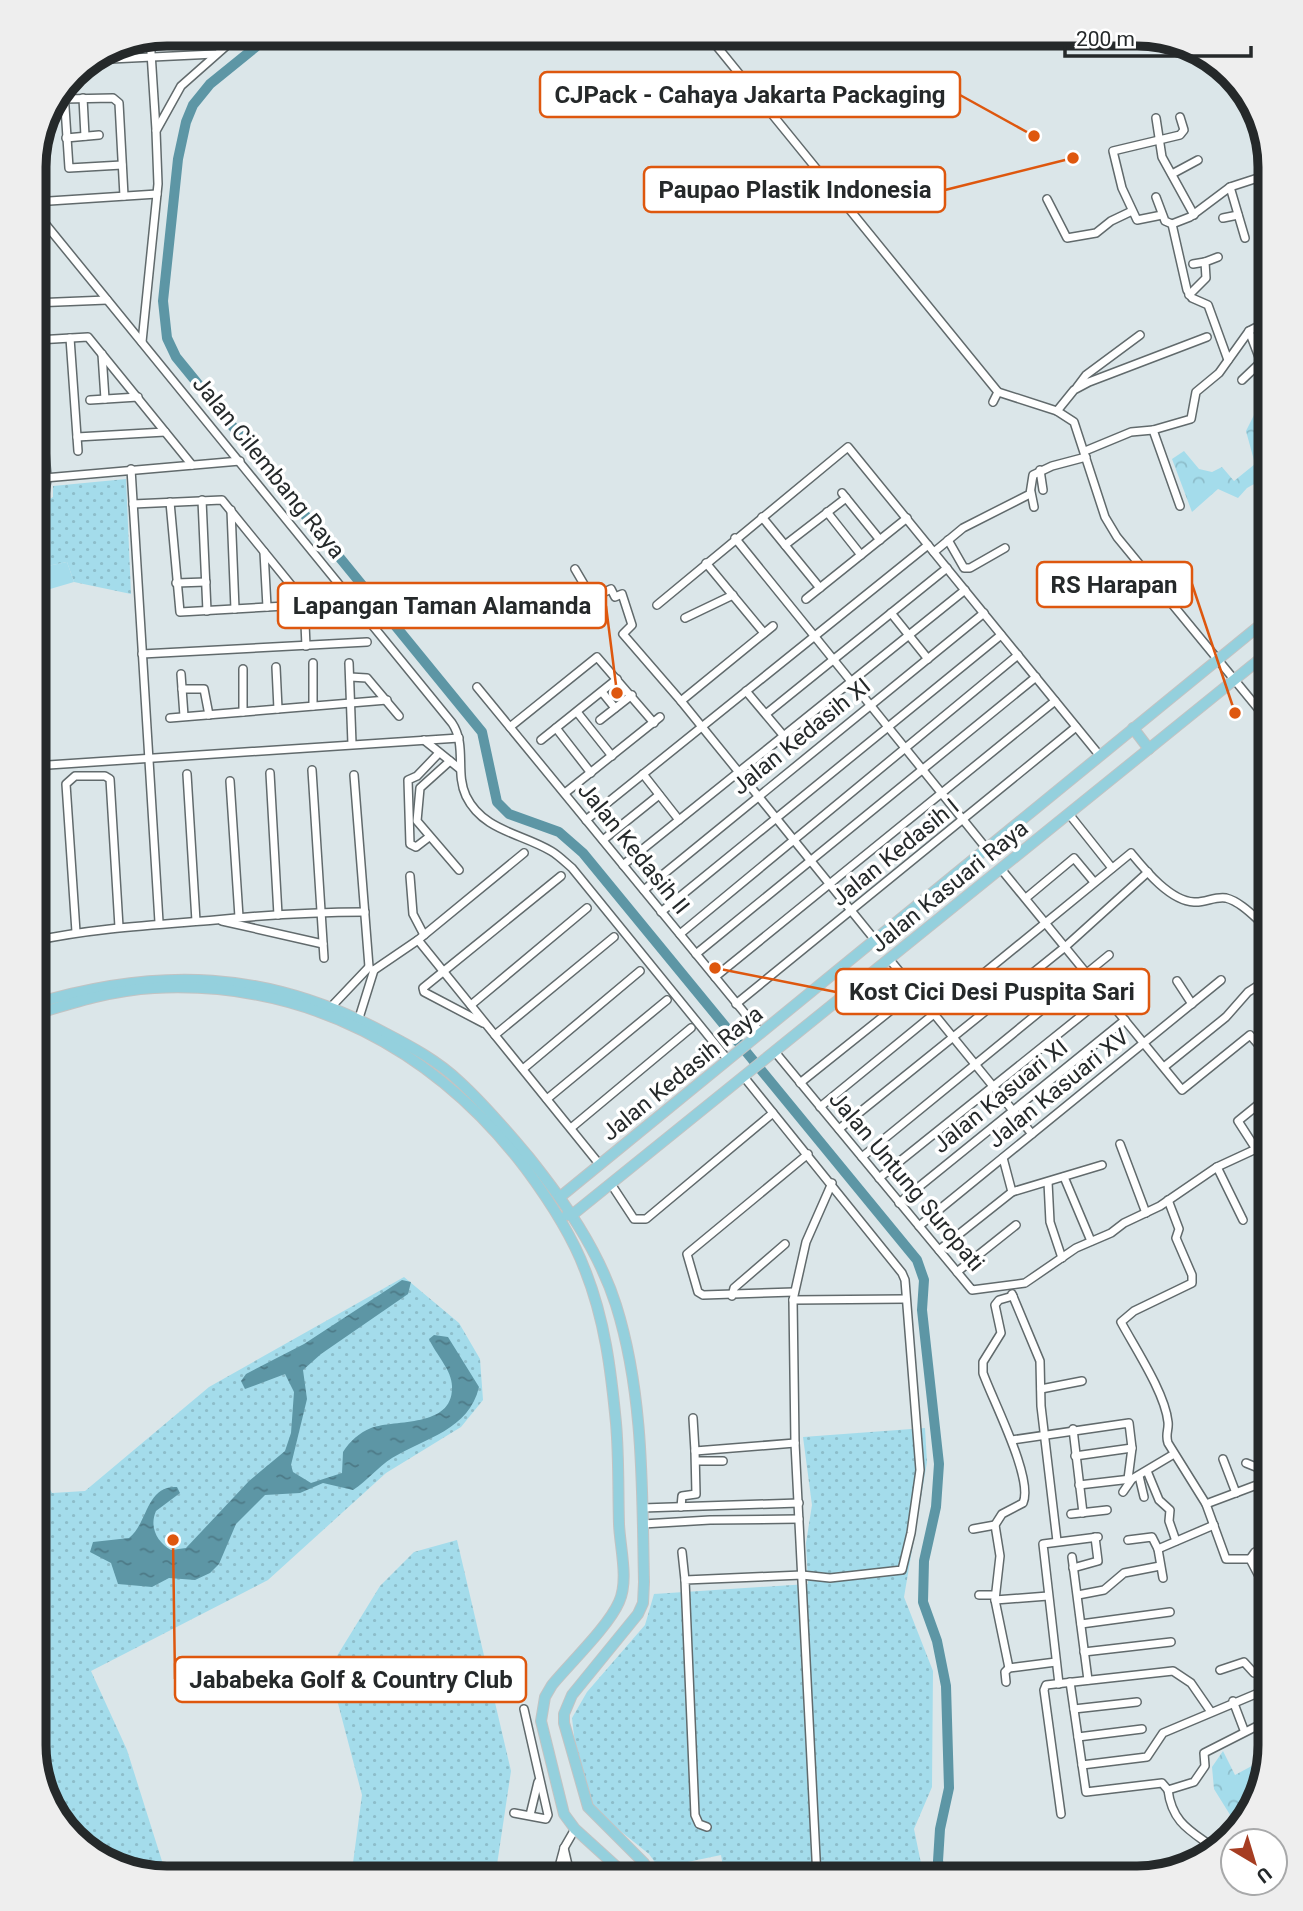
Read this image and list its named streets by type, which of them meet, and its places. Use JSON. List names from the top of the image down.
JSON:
{
  "streets": {
    "main road": ["Jalan Kasuari Raya", "Jalan Kedasih Raya"],
    "street": [
      "Jalan Cilembang Raya",
      "Jalan Kedasih XI",
      "Jalan Kedasih II",
      "Jalan Kedasih I",
      "Jalan Kasuari XV",
      "Jalan Kasuari XI",
      "Jalan Untung Suropati"
    ]
  },
  "crossings": [
    ["Jalan Kedasih XI", "Jalan Kedasih II"],
    ["Jalan Kedasih II", "Jalan Kedasih I"],
    ["Jalan Kedasih II", "Jalan Kedasih Raya"],
    ["Jalan Kasuari Raya", "Jalan Untung Suropati"],
    ["Jalan Kasuari XV", "Jalan Untung Suropati"],
    ["Jalan Kasuari XI", "Jalan Untung Suropati"]
  ],
  "places": [
    "CJPack - Cahaya Jakarta Packaging",
    "Paupao Plastik Indonesia",
    "Lapangan Taman Alamanda",
    "RS Harapan",
    "Kost Cici Desi Puspita Sari",
    "Jababeka Golf & Country Club"
  ],
  "scale_bar": "200 m",
  "north": "bottom right"
}
